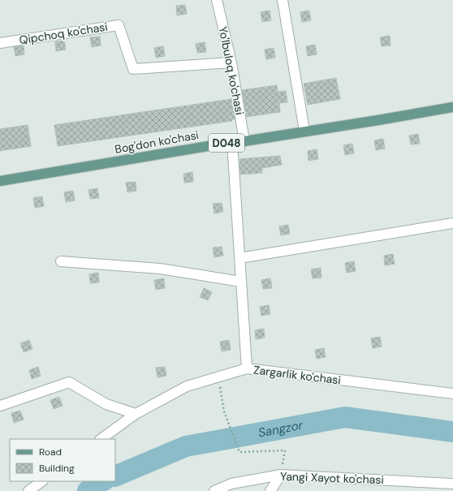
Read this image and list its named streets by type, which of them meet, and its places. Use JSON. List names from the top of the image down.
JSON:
{
  "streets": {
    "main road": ["Bog'don ko'chasi", "D048"],
    "street": [
      "Qipchoq ko'chasi",
      "Yo'lbuloq ko'chasi",
      "Zargarlik ko'chasi",
      "Yangi Xayot ko'chasi"
    ]
  },
  "crossings": [
    ["Qipchoq ko'chasi", "Yo'lbuloq ko'chasi"],
    ["Yo'lbuloq ko'chasi", "Bog'don ko'chasi"]
  ],
  "water": ["Sangzor"],
  "legend": ["Road", "Building"]
}
